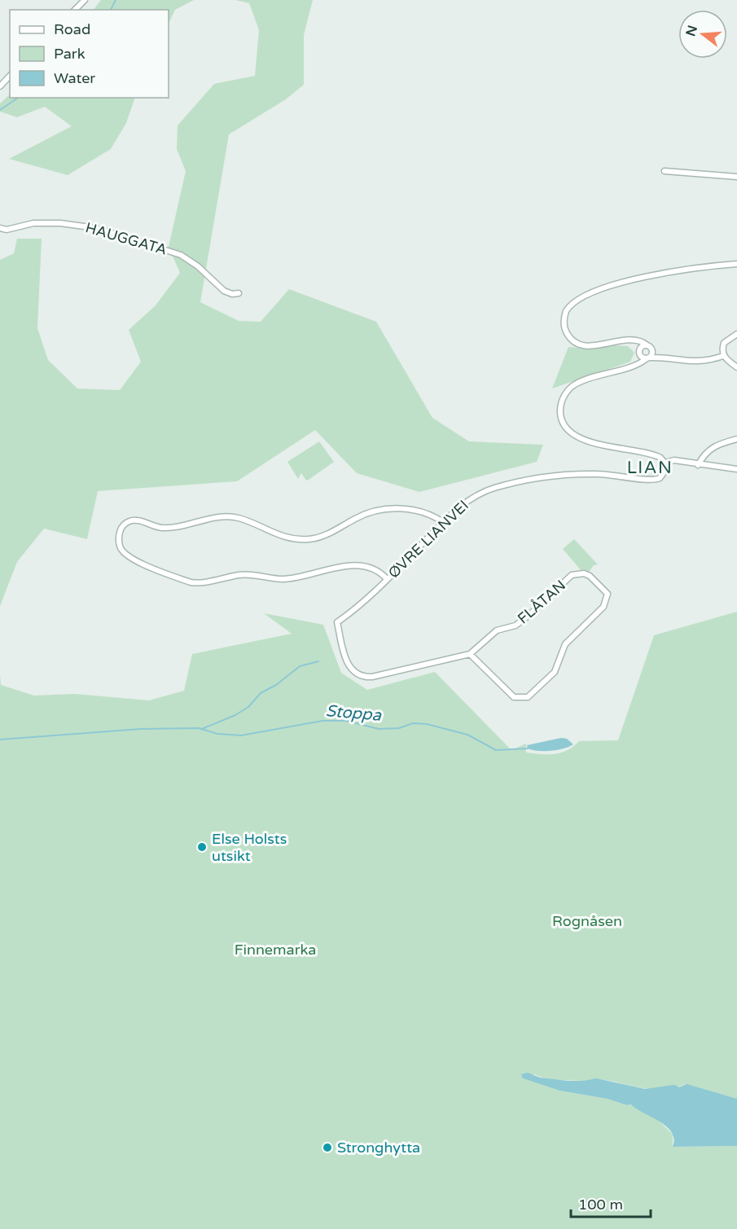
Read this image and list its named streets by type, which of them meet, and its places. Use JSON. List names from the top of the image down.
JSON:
{
  "streets": {
    "street": ["HAUGGATA", "ØVRE LIANVEI", "FLÅTAN"]
  },
  "crossings": [
    ["ØVRE LIANVEI", "FLÅTAN"]
  ],
  "districts": ["LIAN"],
  "water": ["Stoppa"],
  "parks": ["Rognåsen", "Finnemarka"],
  "places": ["Else Holsts utsikt", "Stronghytta"],
  "legend": ["Road", "Park", "Water"],
  "scale_bar": "100 m",
  "north": "left"
}
